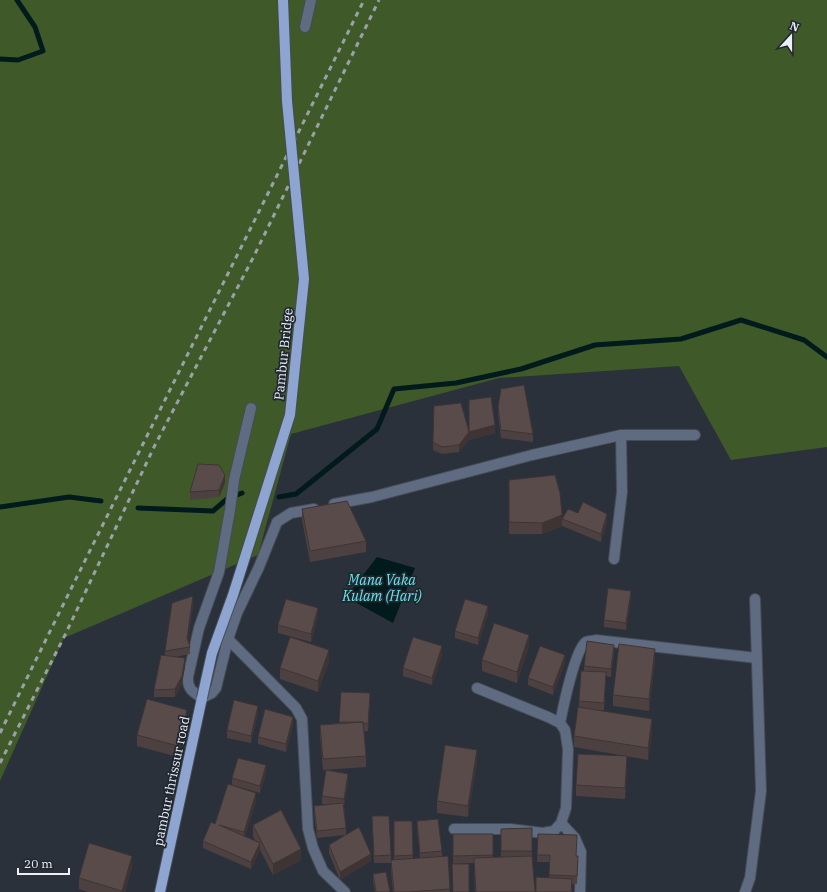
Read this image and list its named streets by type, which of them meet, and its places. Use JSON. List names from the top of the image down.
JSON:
{
  "streets": {
    "main road": ["Pambur Bridge", "pambur thrissur road"]
  },
  "crossings": [
    ["Pambur Bridge", "pambur thrissur road"]
  ],
  "water": ["Mana Vaka Kulam (Hari)"],
  "scale_bar": "20 m",
  "north": "top"
}
